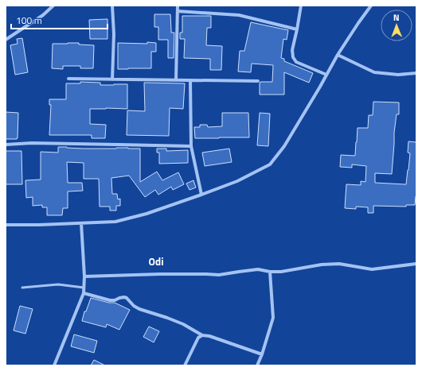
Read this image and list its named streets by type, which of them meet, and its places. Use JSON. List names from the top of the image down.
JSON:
{
  "districts": ["Odi"],
  "scale_bar": "100 m",
  "north": "top"
}
